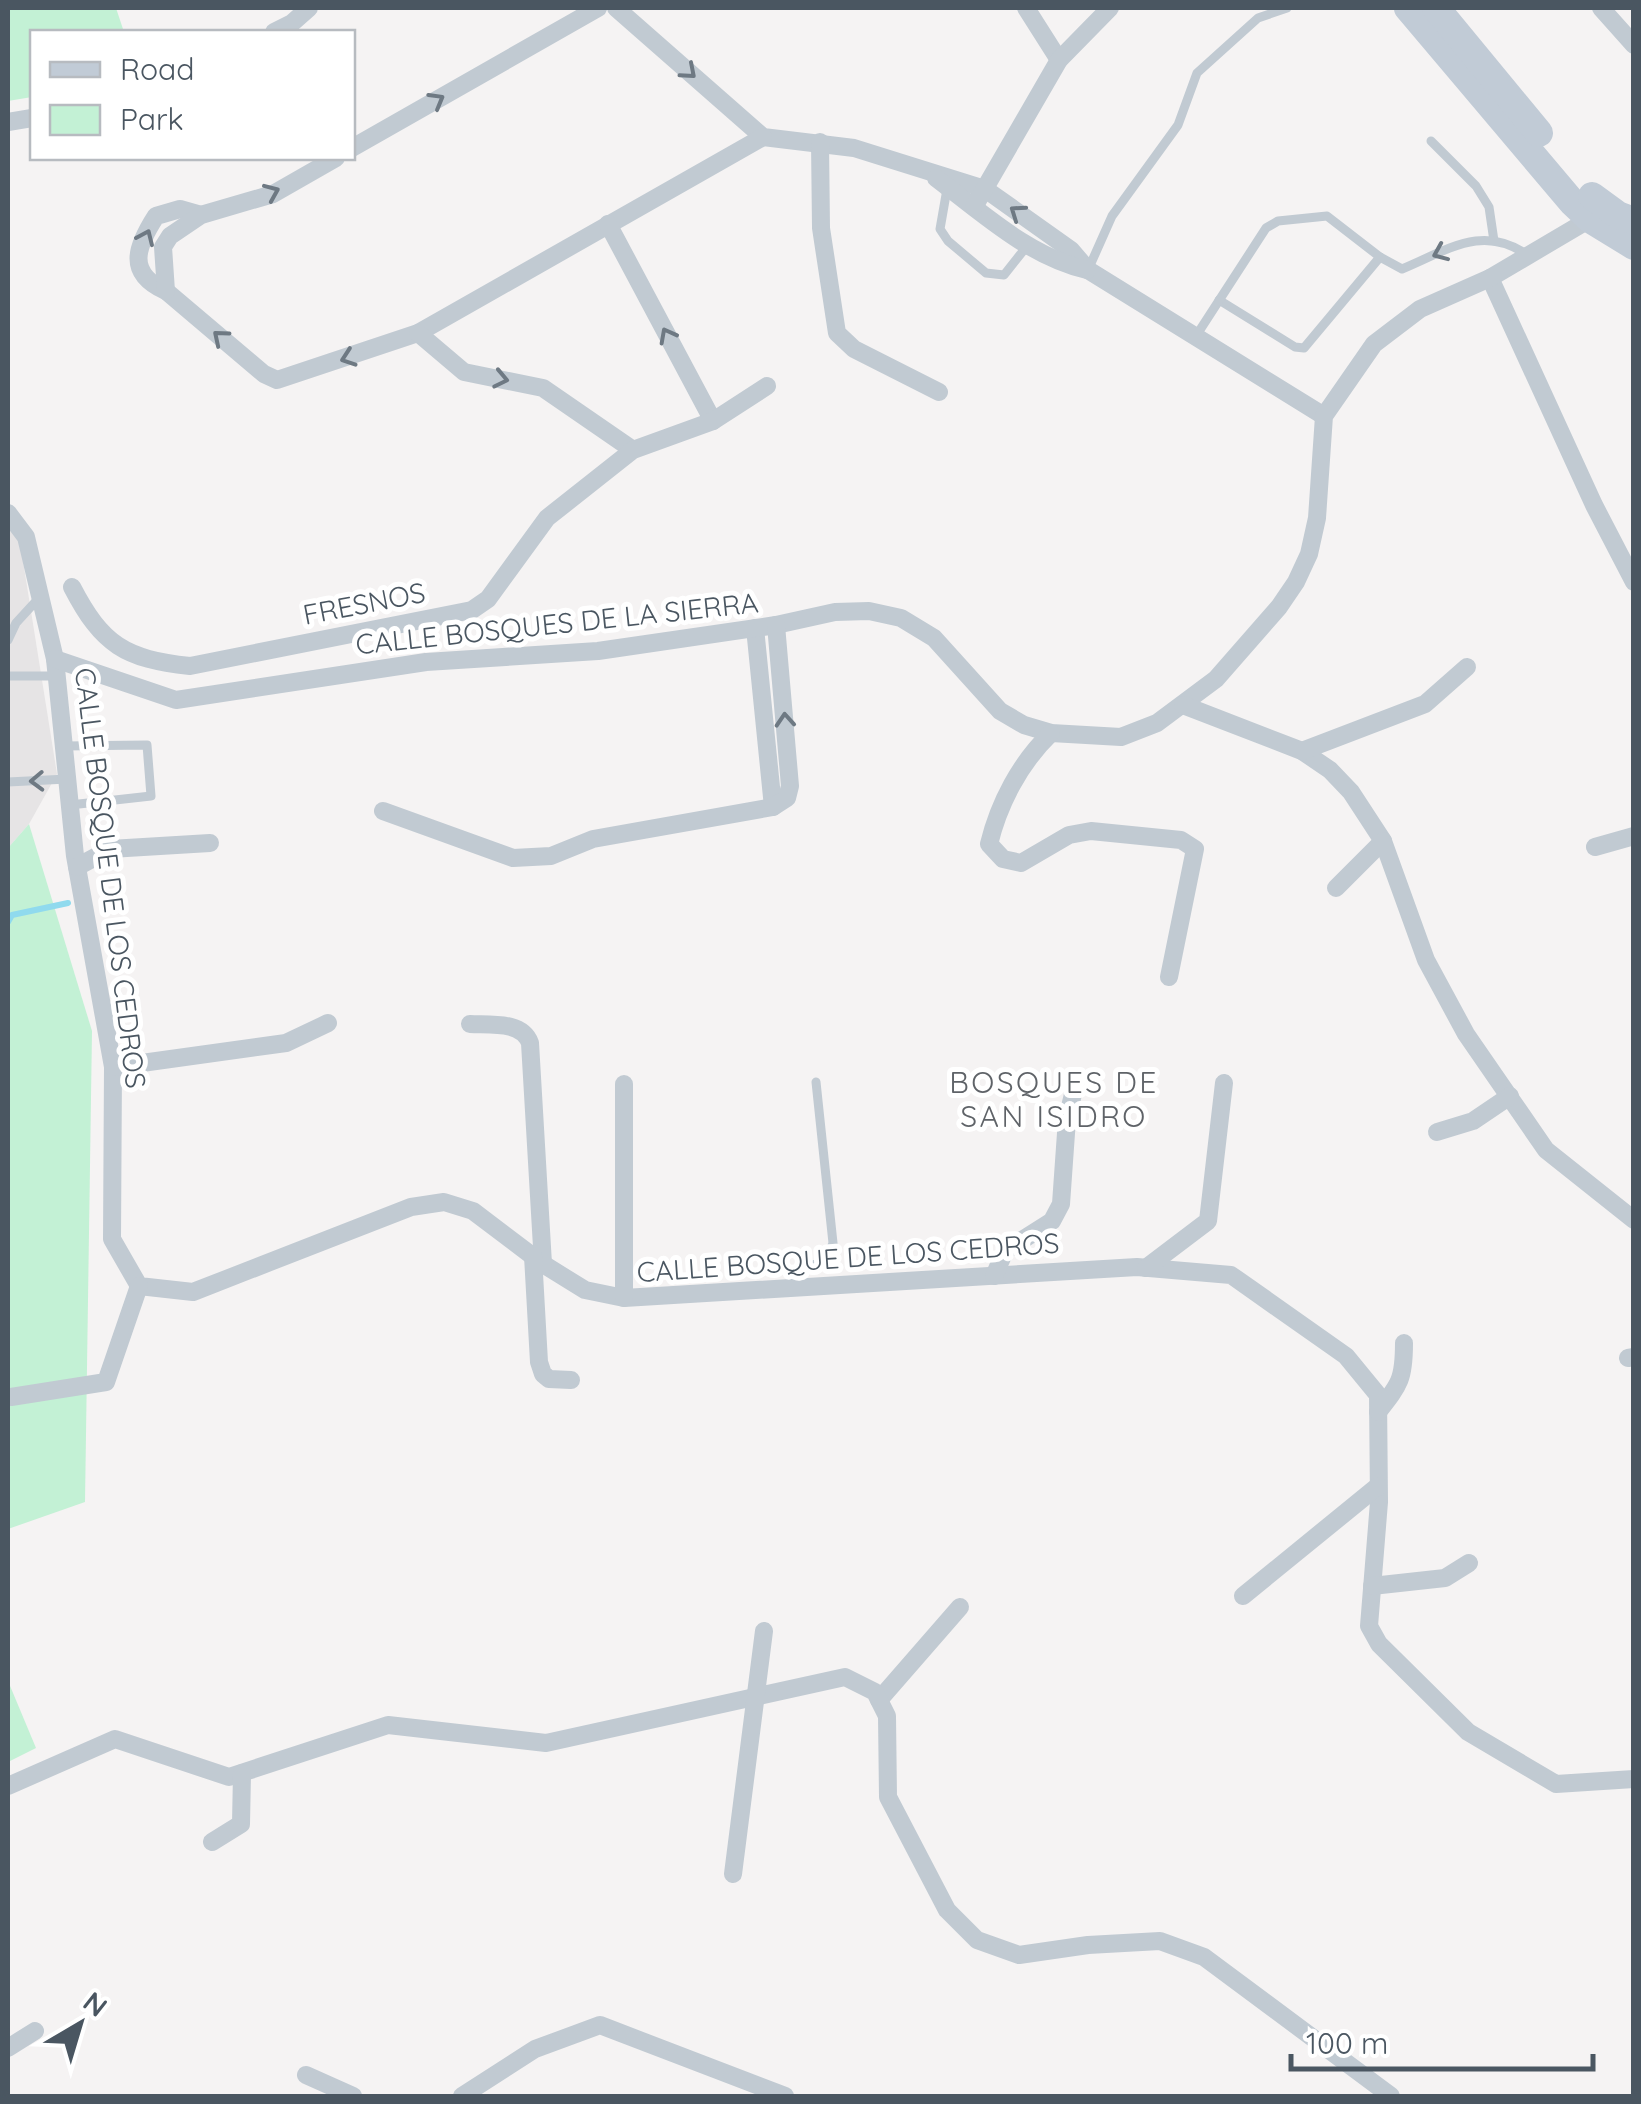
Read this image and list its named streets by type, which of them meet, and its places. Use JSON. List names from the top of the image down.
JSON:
{
  "streets": {
    "street": ["FRESNOS", "CALLE BOSQUES DE LA SIERRA", "CALLE BOSQUE DE LOS CEDROS"]
  },
  "crossings": [
    ["CALLE BOSQUES DE LA SIERRA", "CALLE BOSQUE DE LOS CEDROS"]
  ],
  "districts": ["BOSQUES DE SAN ISIDRO"],
  "legend": ["Road", "Park"],
  "scale_bar": "100 m",
  "north": "top right"
}
